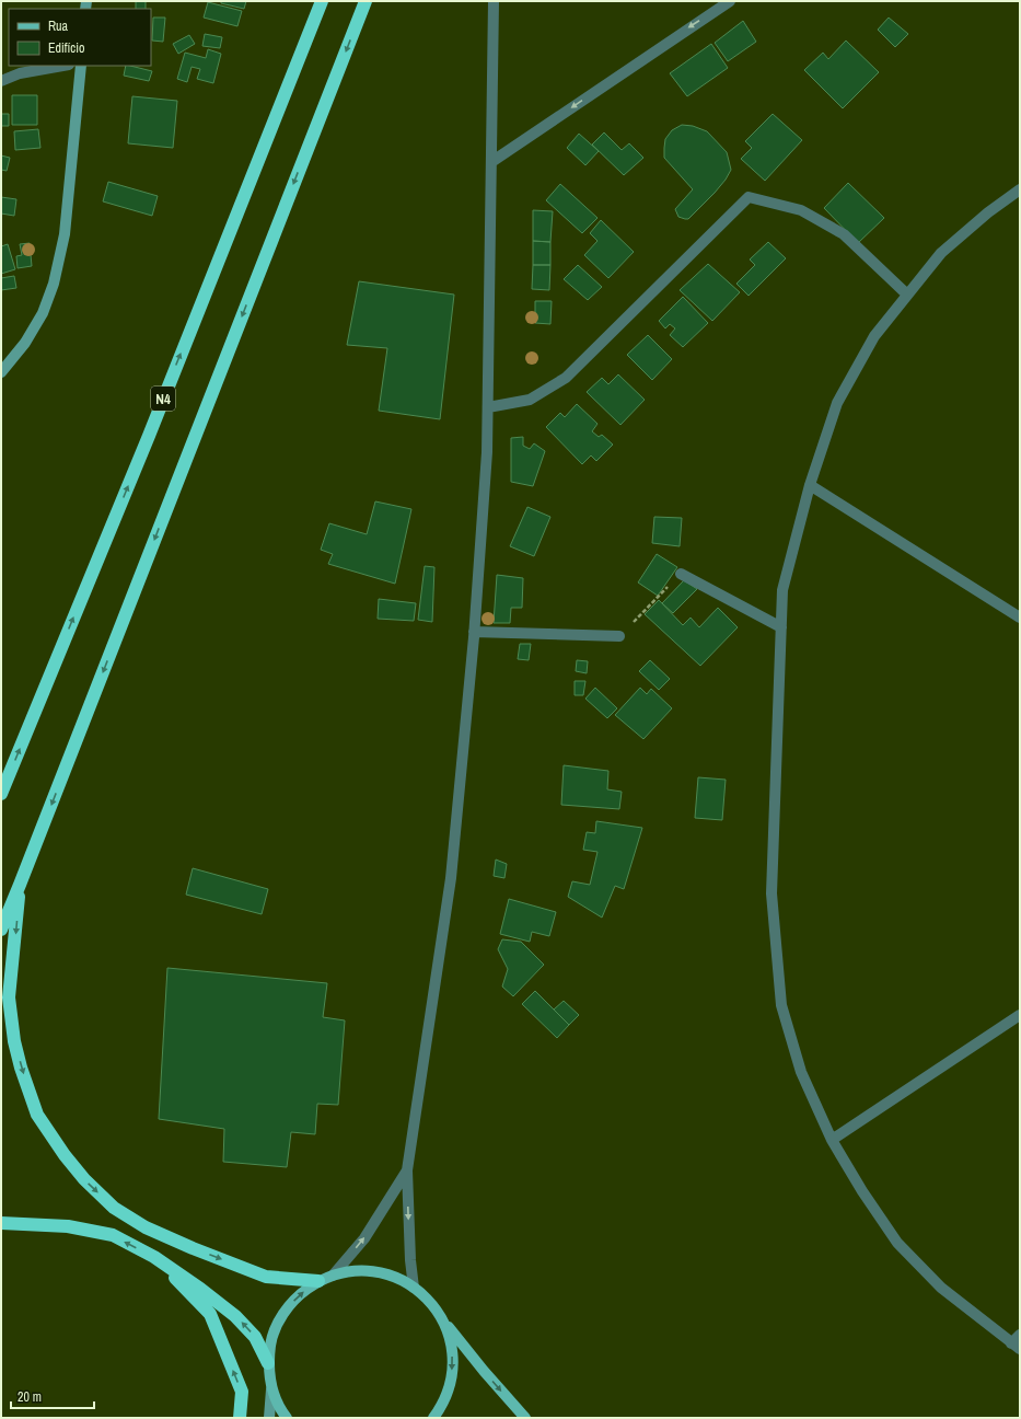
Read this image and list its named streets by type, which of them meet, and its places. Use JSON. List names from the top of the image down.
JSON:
{
  "streets": {
    "highway": ["N4"]
  },
  "legend": ["Rua", "Edifício"],
  "scale_bar": "20 m"
}
